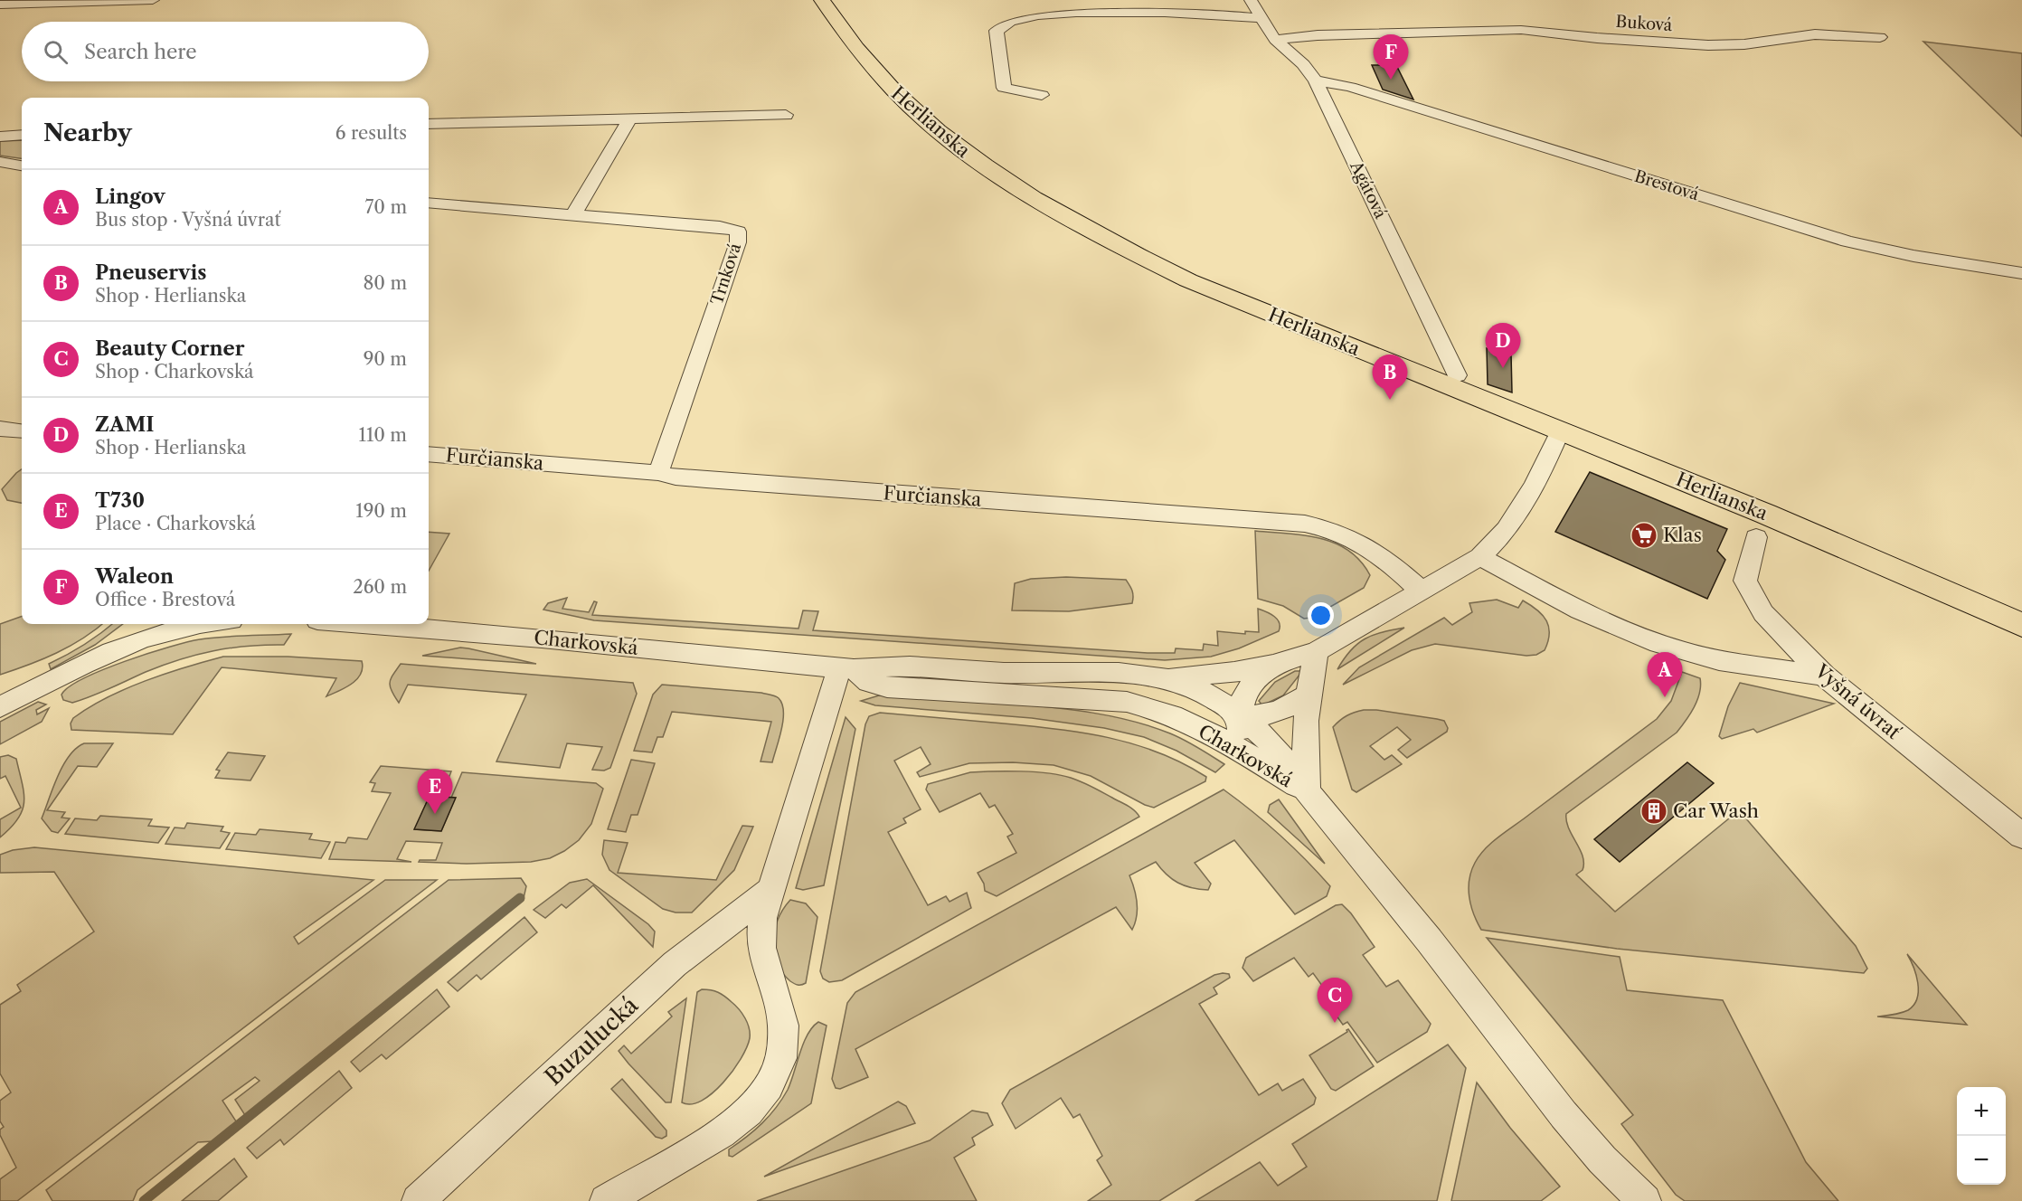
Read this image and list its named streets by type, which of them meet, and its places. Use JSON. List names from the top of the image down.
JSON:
{
  "streets": {
    "main road": ["Herlianska"],
    "street": [
      "Buková",
      "Brestová",
      "Agátová",
      "Trnková",
      "Furčianska",
      "Charkovská",
      "Vyšná úvrať",
      "Buzulucká"
    ]
  },
  "crossings": [
    ["Buková", "Agátová"],
    ["Brestová", "Agátová"],
    ["Trnková", "Furčianska"]
  ],
  "places": {
    "supermarket": ["Klas"],
    "building": ["Car Wash"]
  },
  "page": {
    "search": "Search here",
    "pins": [
      "F",
      "D",
      "B",
      "A",
      "E",
      "C"
    ],
    "heading": ["Nearby", "6 results"],
    "list": [
      {
        "mark": "A",
        "name": "Lingov",
        "note": "Bus stop · Vyšná úvrať",
        "value": "70 m"
      },
      {
        "mark": "B",
        "name": "Pneuservis",
        "note": "Shop · Herlianska",
        "value": "80 m"
      },
      {
        "mark": "C",
        "name": "Beauty Corner",
        "note": "Shop · Charkovská",
        "value": "90 m"
      },
      {
        "mark": "D",
        "name": "ZAMI",
        "note": "Shop · Herlianska",
        "value": "110 m"
      },
      {
        "mark": "E",
        "name": "T730",
        "note": "Place · Charkovská",
        "value": "190 m"
      },
      {
        "mark": "F",
        "name": "Waleon",
        "note": "Office · Brestová",
        "value": "260 m"
      }
    ],
    "map_buttons": ["+", "−"]
  }
}
